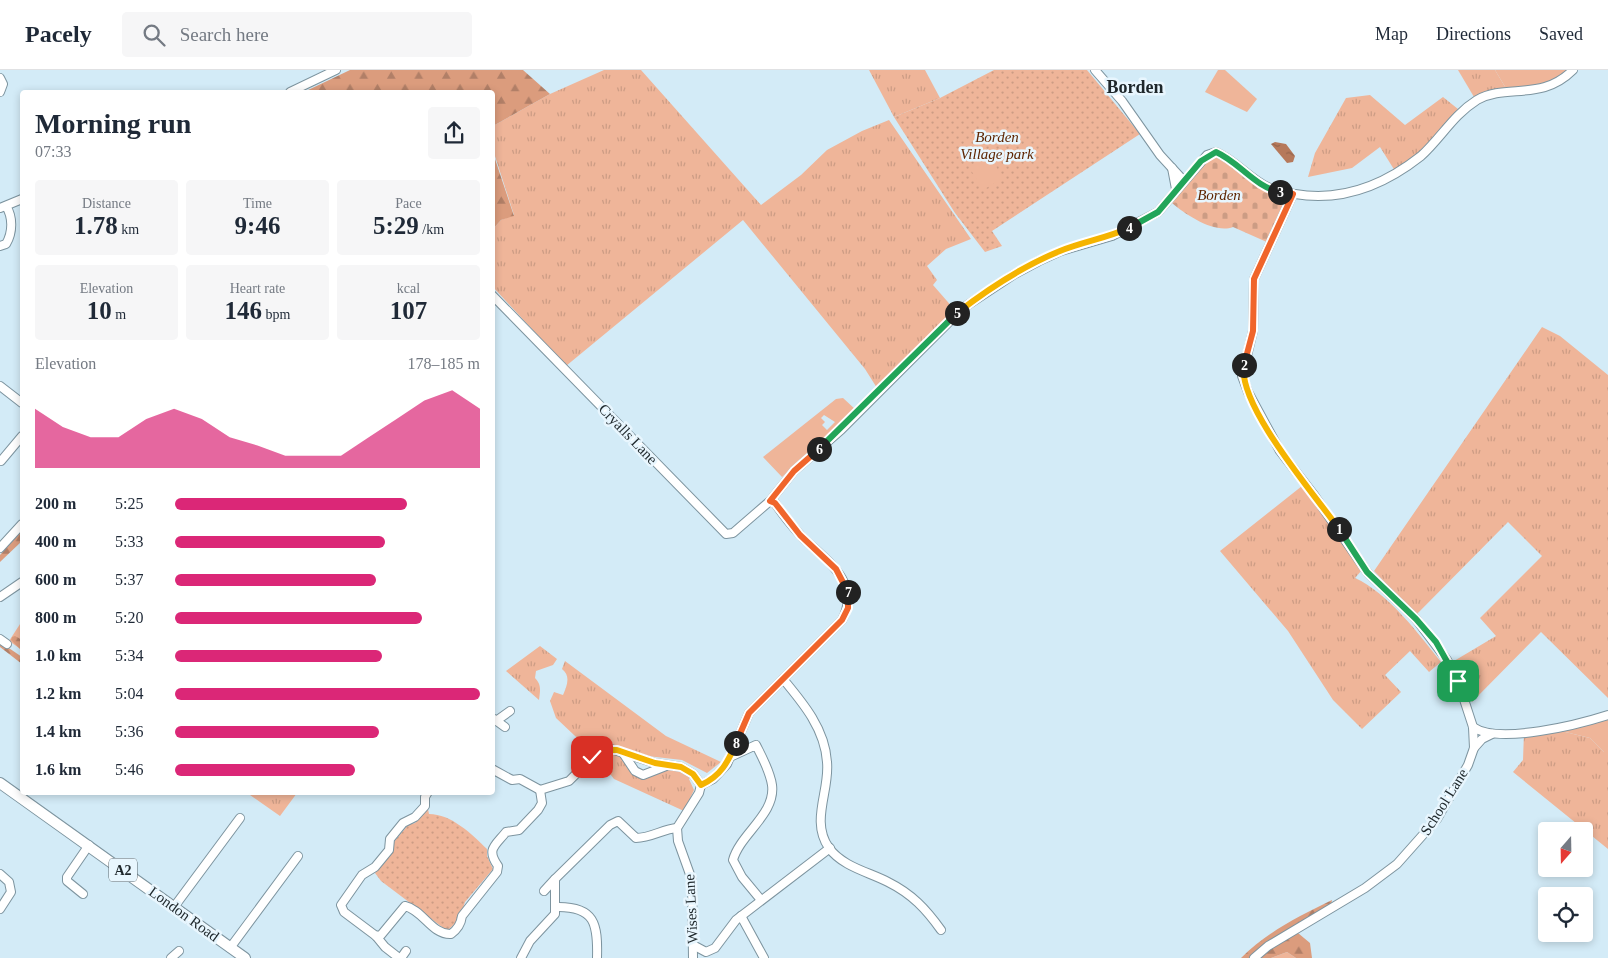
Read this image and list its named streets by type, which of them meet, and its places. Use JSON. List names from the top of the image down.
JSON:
{
  "streets": {
    "main road": ["A2", "London Road"],
    "street": ["Cryalls Lane", "School Lane", "Wises Lane"]
  },
  "districts": ["Borden"],
  "parks": ["Borden Village park", "Borden"],
  "north": "bottom",
  "page": {
    "header": "Pacely",
    "search": "Search here",
    "nav": ["Map", "Directions", "Saved"],
    "heading": ["Morning run", "07:33"],
    "stats": [
      ["Distance", "1.78 km"],
      ["Time", "9:46"],
      ["Pace", "5:29 /km"],
      ["Elevation", "10 m"],
      ["Heart rate", "146 bpm"],
      ["kcal", "107"]
    ],
    "pins": [
      "3",
      "4",
      "5",
      "2",
      "6",
      "1",
      "7",
      "8"
    ],
    "chart": ["Elevation", "178–185 m"],
    "list": [
      {
        "name": "200 m",
        "note": "5:25"
      },
      {
        "name": "400 m",
        "note": "5:33"
      },
      {
        "name": "600 m",
        "note": "5:37"
      },
      {
        "name": "800 m",
        "note": "5:20"
      },
      {
        "name": "1.0 km",
        "note": "5:34"
      },
      {
        "name": "1.2 km",
        "note": "5:04"
      },
      {
        "name": "1.4 km",
        "note": "5:36"
      },
      {
        "name": "1.6 km",
        "note": "5:46"
      }
    ]
  }
}
